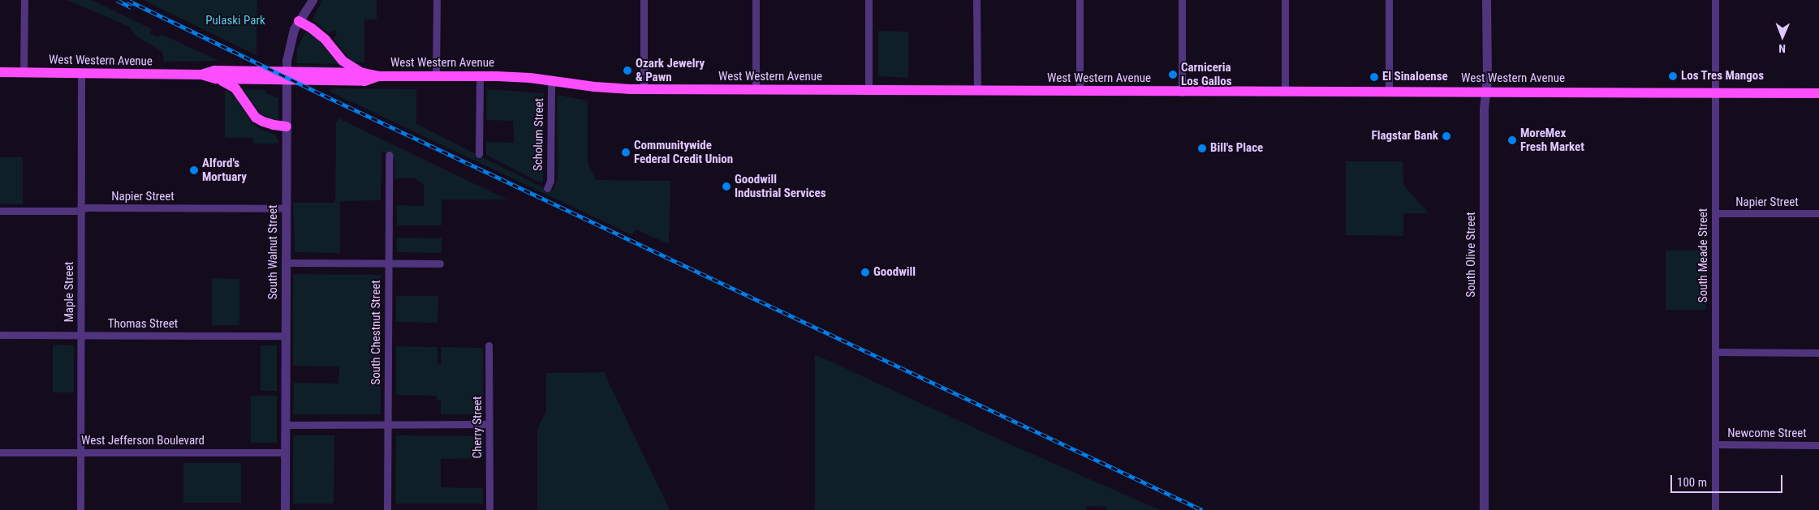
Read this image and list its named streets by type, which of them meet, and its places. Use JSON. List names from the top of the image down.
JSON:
{
  "streets": {
    "main road": ["West Western Avenue"],
    "street": [
      "Scholum Street",
      "Napier Street",
      "South Walnut Street",
      "South Olive Street",
      "South Meade Street",
      "Maple Street",
      "Thomas Street",
      "South Chestnut Street",
      "Cherry Street",
      "Newcome Street",
      "West Jefferson Boulevard"
    ]
  },
  "crossings": [
    ["West Western Avenue", "Scholum Street"],
    ["West Western Avenue", "South Walnut Street"],
    ["West Western Avenue", "South Olive Street"],
    ["West Western Avenue", "South Meade Street"],
    ["West Western Avenue", "Maple Street"],
    ["Napier Street", "South Walnut Street"],
    ["Napier Street", "South Meade Street"],
    ["Napier Street", "Maple Street"],
    ["South Walnut Street", "Thomas Street"],
    ["South Walnut Street", "West Jefferson Boulevard"],
    ["South Meade Street", "Newcome Street"],
    ["Maple Street", "Thomas Street"],
    ["Maple Street", "West Jefferson Boulevard"]
  ],
  "parks": ["Pulaski Park"],
  "places": [
    "Ozark Jewelry & Pawn",
    "Carniceria Los Gallos",
    "Los Tres Mangos",
    "El Sinaloense",
    "Flagstar Bank",
    "MoreMex Fresh Market",
    "Bill's Place",
    "Communitywide Federal Credit Union",
    "Alford's Mortuary",
    "Goodwill Industrial Services",
    "Goodwill"
  ],
  "scale_bar": "100 m",
  "north": "bottom"
}
